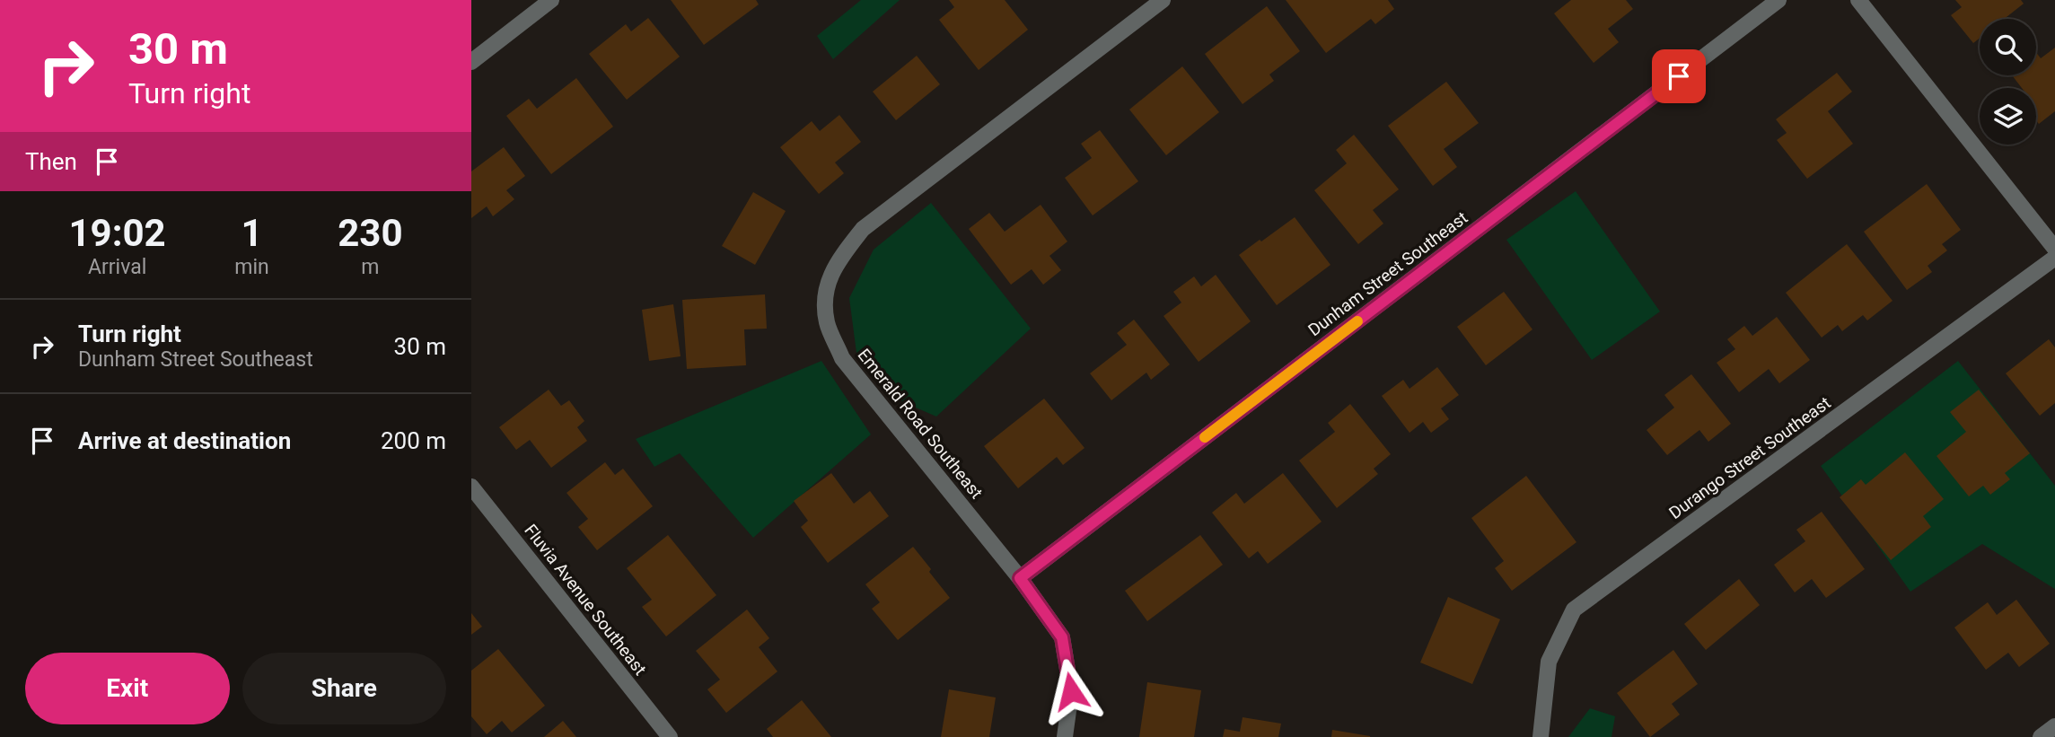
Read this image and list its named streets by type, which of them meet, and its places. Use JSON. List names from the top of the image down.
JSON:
{
  "streets": {
    "street": [
      "Dunham Street Southeast",
      "Emerald Road Southeast",
      "Durango Street Southeast",
      "Fluvia Avenue Southeast"
    ]
  },
  "crossings": [
    ["Dunham Street Southeast", "Emerald Road Southeast"]
  ],
  "page": {
    "turn": ["30 m", "Turn right"],
    "then": "Then",
    "eta": [
      "19:02",
      "Arrival",
      "1",
      "min",
      "230",
      "m"
    ],
    "list": [
      {
        "name": "Turn right",
        "note": "Dunham Street Southeast",
        "value": "30 m"
      },
      {
        "name": "Arrive at destination",
        "value": "200 m"
      }
    ],
    "buttons": ["Exit", "Share"]
  }
}
